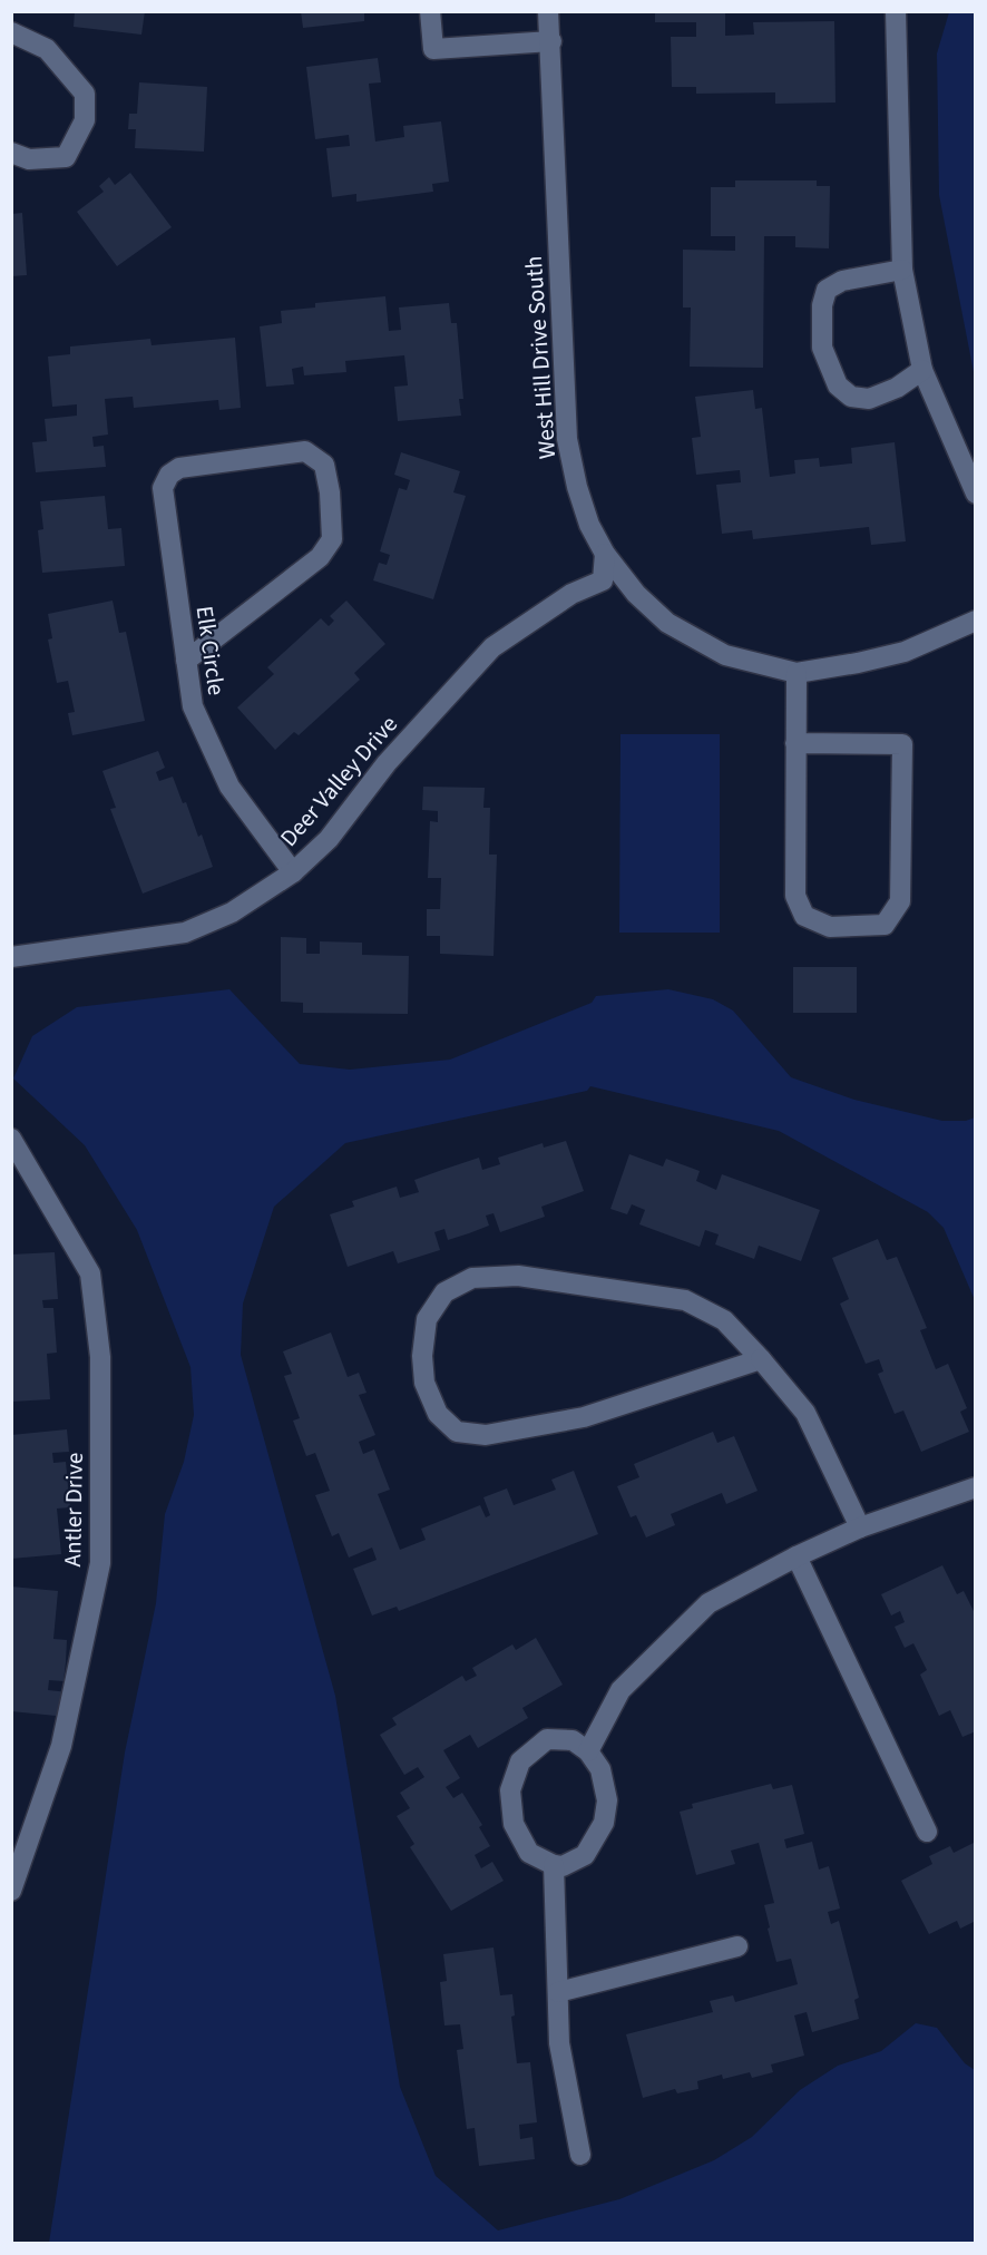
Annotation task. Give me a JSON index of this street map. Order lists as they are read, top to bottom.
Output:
{
  "streets": {
    "street": [
      "West Hill Drive South",
      "Elk Circle",
      "Deer Valley Drive",
      "Antler Drive"
    ]
  },
  "crossings": [
    ["West Hill Drive South", "Deer Valley Drive"],
    ["Elk Circle", "Deer Valley Drive"]
  ]
}
